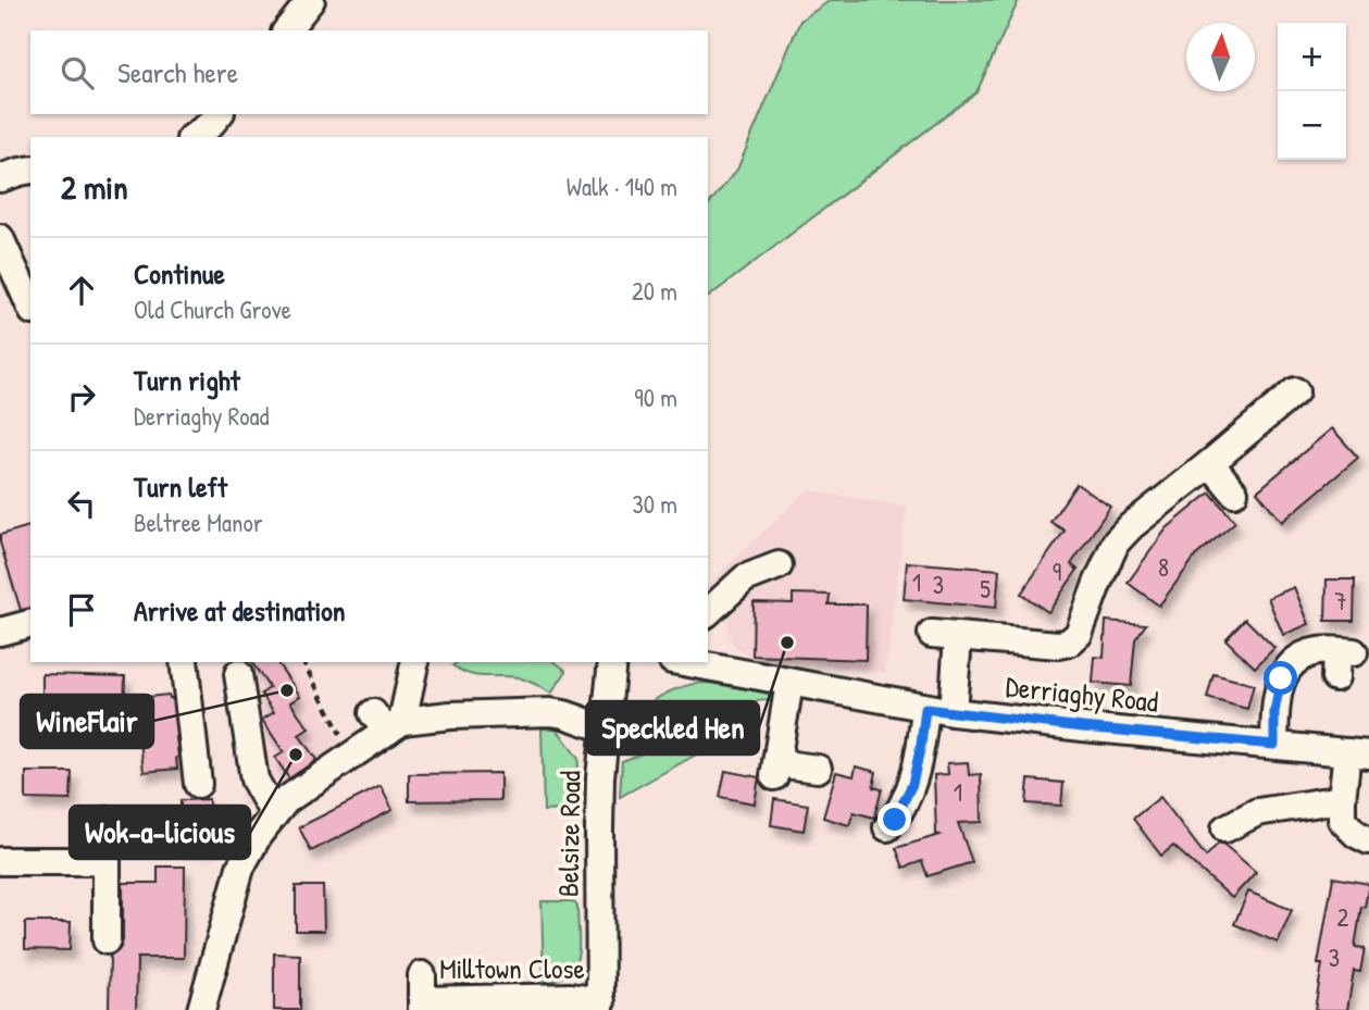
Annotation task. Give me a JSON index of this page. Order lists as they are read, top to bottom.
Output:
{
  "streets": {
    "street": ["Derriaghy Road", "Belsize Road", "Milltown Close"]
  },
  "crossings": [
    ["Belsize Road", "Milltown Close"]
  ],
  "places": ["Speckled Hen", "WineFlair", "Wok-a-licious"],
  "house_numbers": [
    "8",
    "9",
    "1",
    "3",
    "5",
    "7",
    "1",
    "2",
    "3"
  ],
  "north": "top",
  "page": {
    "map_buttons": ["+", "−"],
    "search": "Search here",
    "heading": ["2 min", "Walk · 140 m"],
    "list": [
      ["Continue", "Old Church Grove", "20 m"],
      ["Turn right", "Derriaghy Road", "90 m"],
      ["Turn left", "Beltree Manor", "30 m"],
      "Arrive at destination"
    ]
  }
}
